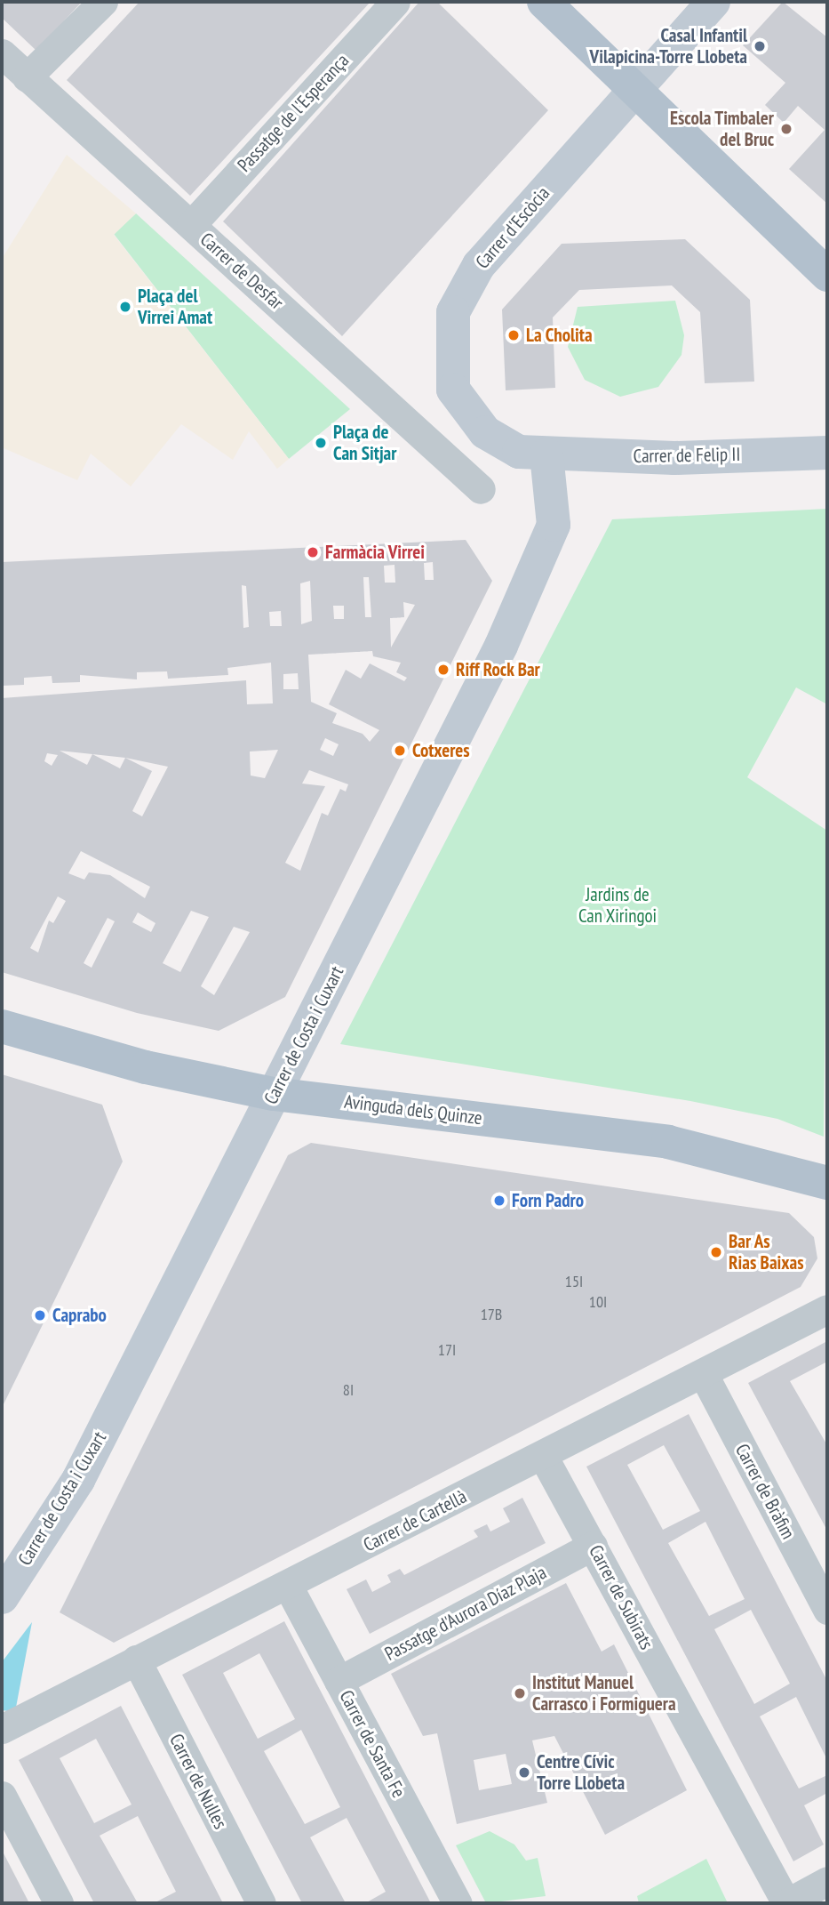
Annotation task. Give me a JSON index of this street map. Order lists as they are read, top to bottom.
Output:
{
  "streets": {
    "main road": ["Avinguda dels Quinze"],
    "street": [
      "Passatge de l'Esperança",
      "Carrer d'Escòcia",
      "Carrer de Desfar",
      "Carrer de Felip II",
      "Carrer de Costa i Cuxart",
      "Carrer de Bràfim",
      "Carrer de Cartellà",
      "Carrer de Subirats",
      "Passatge d'Aurora Díaz Plaja",
      "Carrer de Santa Fe",
      "Carrer de Nulles"
    ]
  },
  "crossings": [
    ["Passatge de l'Esperança", "Carrer de Desfar"],
    ["Carrer d'Escòcia", "Carrer de Felip II"],
    ["Carrer d'Escòcia", "Carrer de Costa i Cuxart"],
    ["Carrer de Felip II", "Carrer de Costa i Cuxart"],
    ["Carrer de Costa i Cuxart", "Avinguda dels Quinze"],
    ["Carrer de Bràfim", "Carrer de Cartellà"],
    ["Carrer de Cartellà", "Carrer de Subirats"],
    ["Carrer de Cartellà", "Carrer de Santa Fe"],
    ["Carrer de Cartellà", "Carrer de Nulles"],
    ["Carrer de Subirats", "Passatge d'Aurora Díaz Plaja"],
    ["Passatge d'Aurora Díaz Plaja", "Carrer de Santa Fe"]
  ],
  "parks": ["Jardins de Can Xiringoi"],
  "places": [
    "Casal Infantil Vilapicina-Torre Llobeta",
    "Escola Timbaler del Bruc",
    "Plaça del Virrei Amat",
    "La Cholita",
    "Plaça de Can Sitjar",
    "Farmàcia Virrei",
    "Riff Rock Bar",
    "Cotxeres",
    "Forn Padro",
    "Bar As Rias Baixas",
    "Caprabo",
    "Institut Manuel Carrasco i Formiguera",
    "Centre Cívic Torre Llobeta"
  ],
  "house_numbers": [
    "15I",
    "10I",
    "17B",
    "17I",
    "8I"
  ]
}
